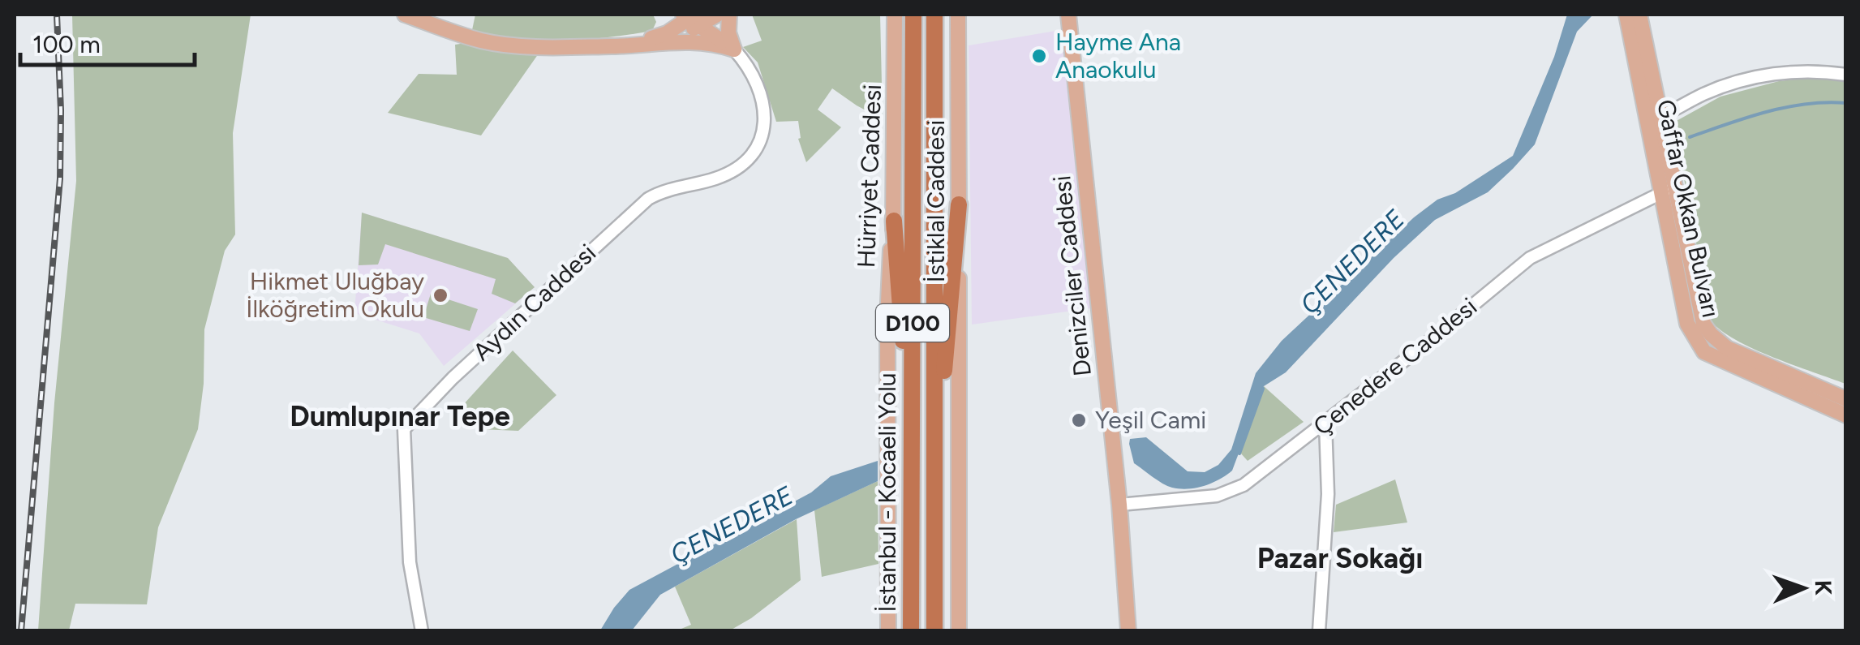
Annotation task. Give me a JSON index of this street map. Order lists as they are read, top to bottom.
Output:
{
  "streets": {
    "highway": ["D100", "İstanbul - Kocaeli Yolu"],
    "main road": [
      "Hürriyet Caddesi",
      "İstiklal Caddesi",
      "Gaffar Okkan Bulvarı",
      "Denizciler Caddesi"
    ],
    "street": ["Aydın Caddesi", "Çenedere Caddesi"]
  },
  "crossings": [
    ["Gaffar Okkan Bulvarı", "Çenedere Caddesi"],
    ["Denizciler Caddesi", "Çenedere Caddesi"]
  ],
  "districts": ["Dumlupınar Tepe", "Pazar Sokağı"],
  "water": ["ÇENEDERE"],
  "places": ["Hayme Ana Anaokulu", "Hikmet Uluğbay İlköğretim Okulu", "Yeşil Cami"],
  "scale_bar": "100 m",
  "north": "right"
}
